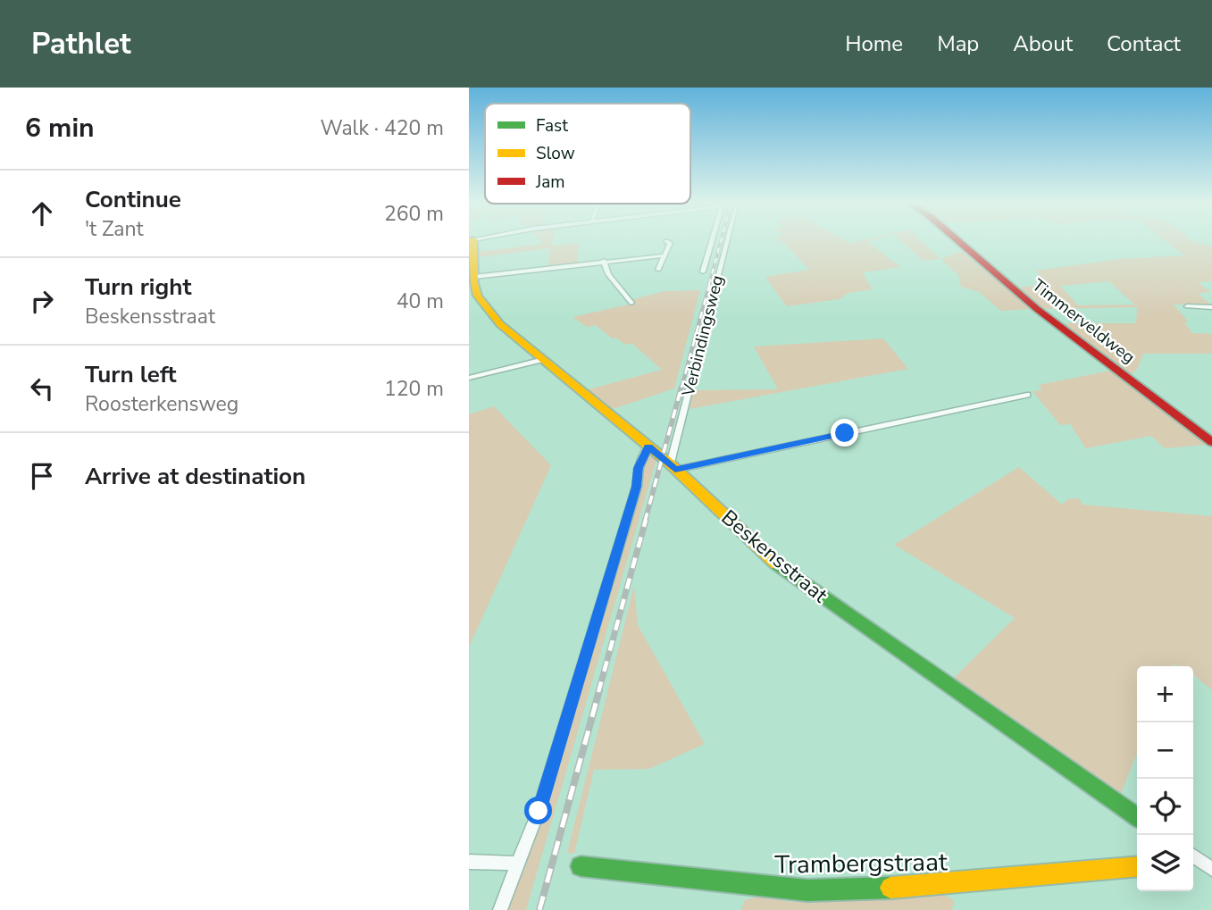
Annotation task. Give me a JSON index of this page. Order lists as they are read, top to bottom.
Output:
{
  "streets": {
    "street": [
      "Timmerveldweg",
      "Verbindingsweg",
      "Beskensstraat",
      "Trambergstraat"
    ]
  },
  "crossings": [
    ["Verbindingsweg", "Beskensstraat"]
  ],
  "legend": ["Fast", "Slow", "Jam"],
  "page": {
    "header": "Pathlet",
    "nav": [
      "Home",
      "Map",
      "About",
      "Contact"
    ],
    "heading": ["6 min", "Walk · 420 m"],
    "list": [
      ["Continue", "'t Zant", "260 m"],
      ["Turn right", "Beskensstraat", "40 m"],
      ["Turn left", "Roosterkensweg", "120 m"],
      "Arrive at destination"
    ],
    "map_buttons": ["+", "−"]
  }
}
